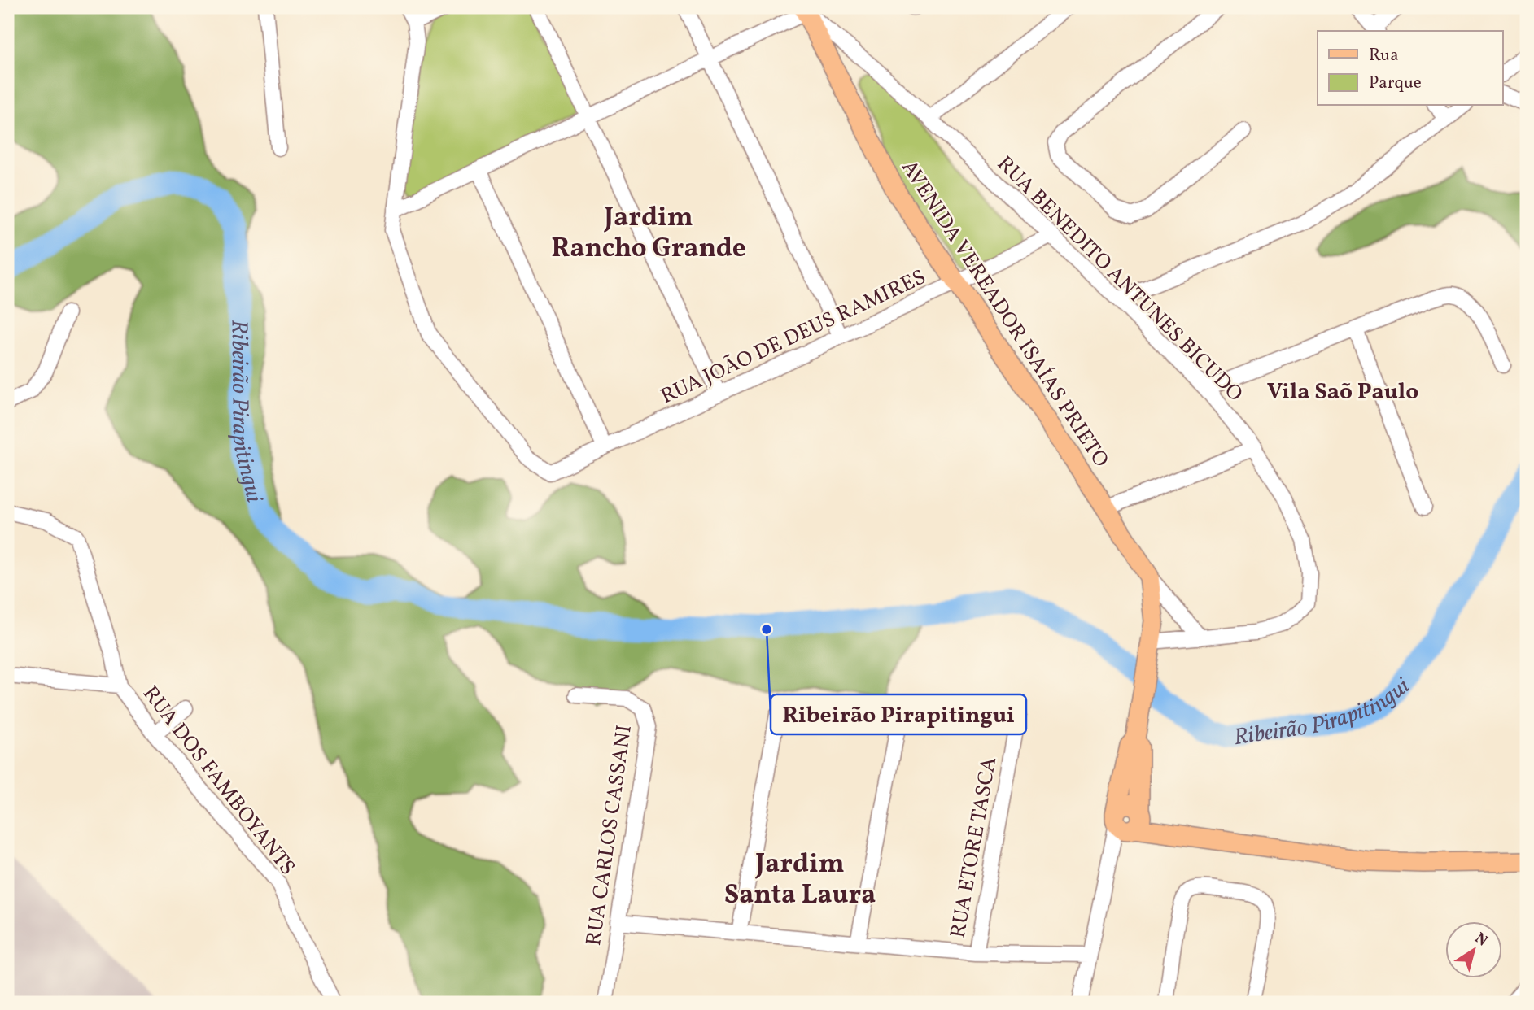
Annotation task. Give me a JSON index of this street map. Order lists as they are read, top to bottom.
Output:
{
  "streets": {
    "main road": ["AVENIDA VEREADOR ISAÍAS PRIETO"],
    "street": [
      "RUA BENEDITO ANTUNES BICUDO",
      "RUA JOÃO DE DEUS RAMIRES",
      "RUA DOS FAMBOYANTS",
      "RUA CARLOS CASSANI",
      "RUA ETORE TASCA"
    ]
  },
  "crossings": [
    ["RUA BENEDITO ANTUNES BICUDO", "AVENIDA VEREADOR ISAÍAS PRIETO"],
    ["RUA BENEDITO ANTUNES BICUDO", "RUA JOÃO DE DEUS RAMIRES"],
    ["AVENIDA VEREADOR ISAÍAS PRIETO", "RUA JOÃO DE DEUS RAMIRES"]
  ],
  "districts": ["Jardim Rancho Grande", "Vila Saõ Paulo", "Jardim Santa Laura"],
  "water": ["Ribeirão Pirapitingui"],
  "places": ["Ribeirão Pirapitingui"],
  "legend": ["Rua", "Parque"],
  "north": "top right"
}
